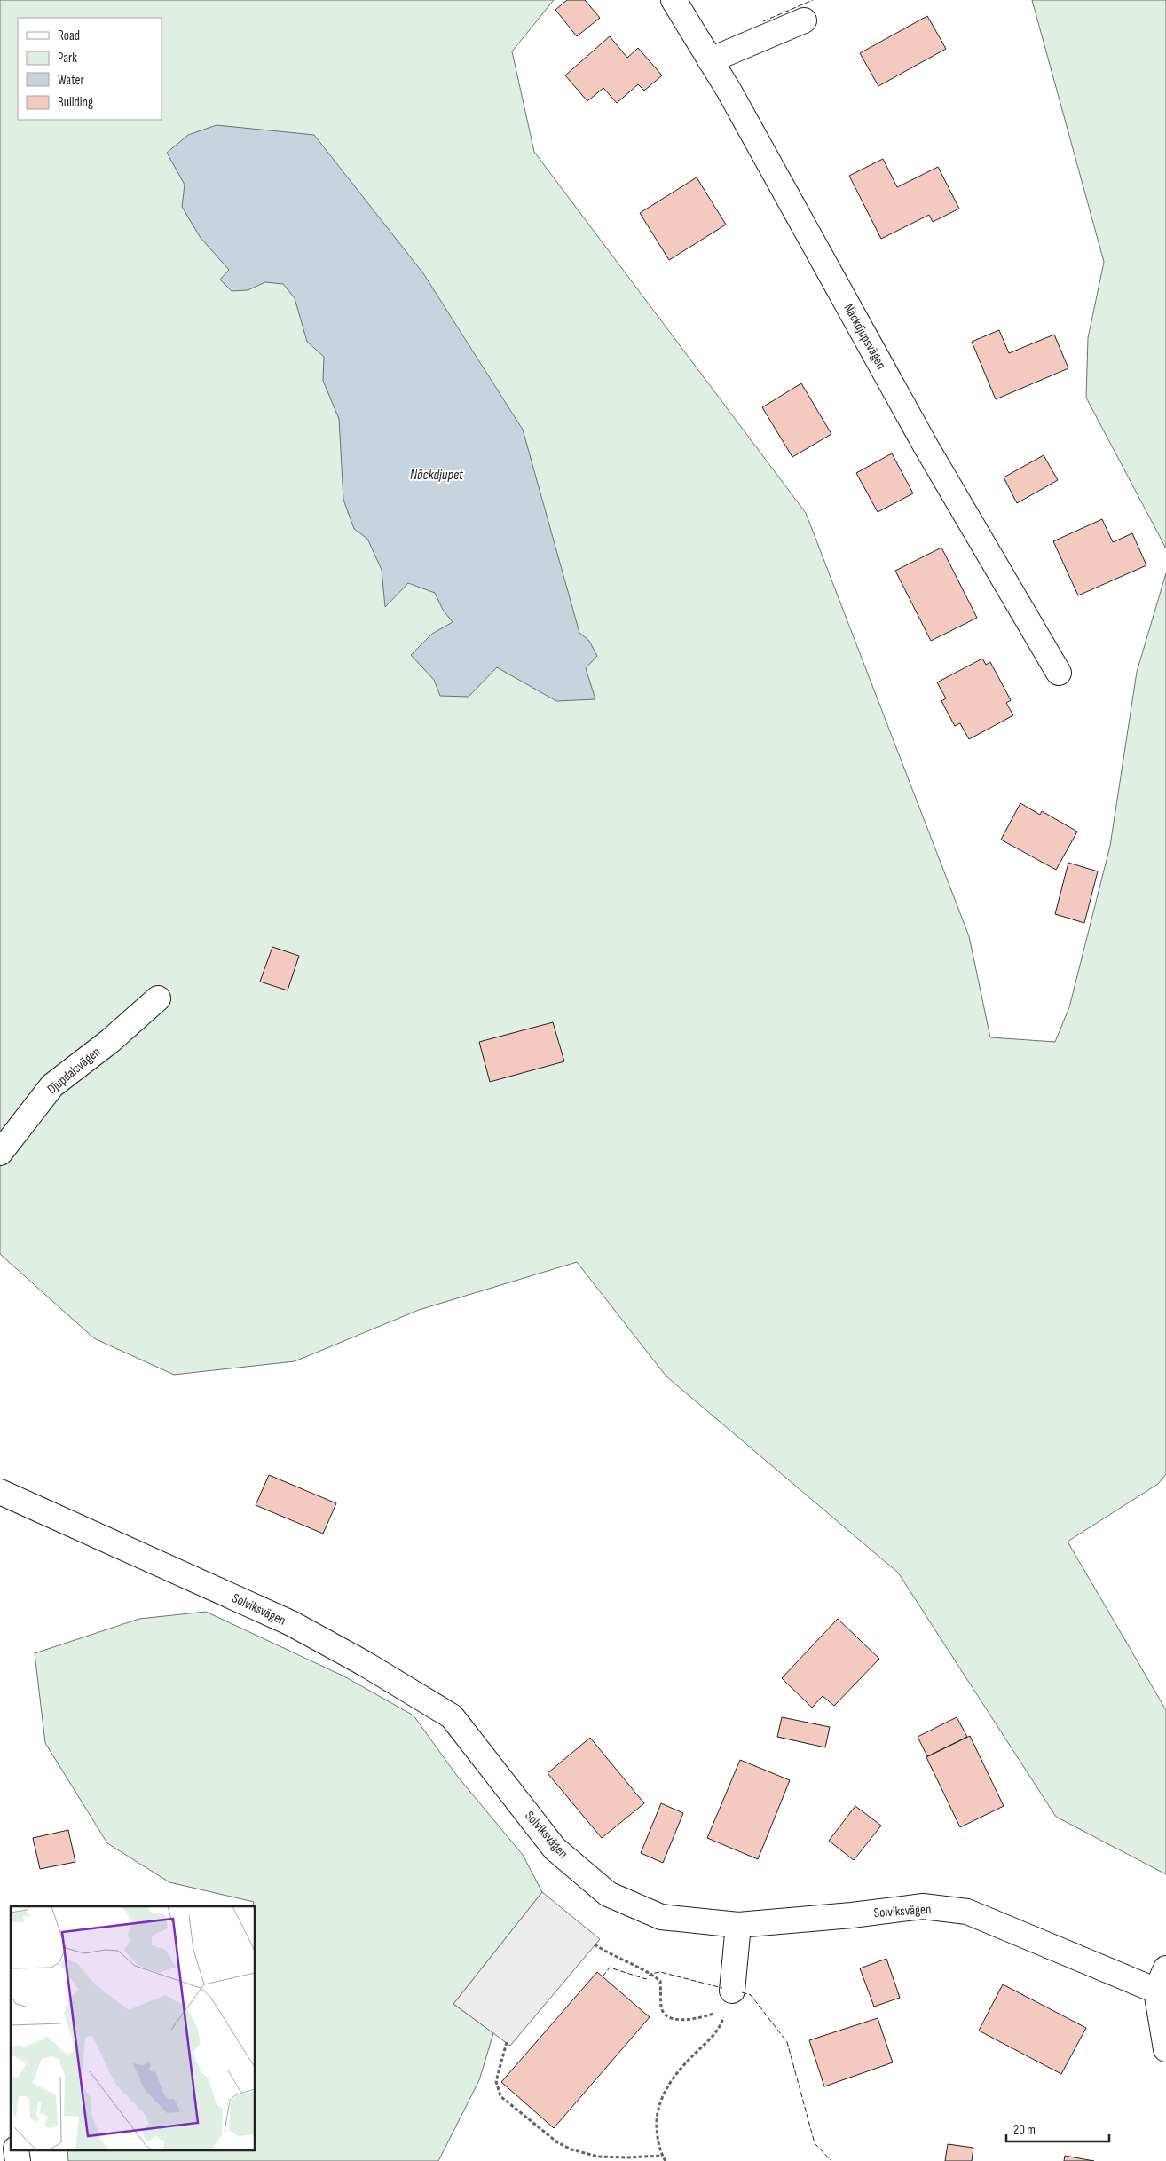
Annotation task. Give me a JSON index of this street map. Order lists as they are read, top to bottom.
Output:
{
  "streets": {
    "street": ["Näckdjupsvägen", "Djupdalsvägen", "Solviksvägen"]
  },
  "water": ["Näckdjupet"],
  "legend": [
    "Road",
    "Park",
    "Water",
    "Building"
  ],
  "scale_bar": "20 m"
}
